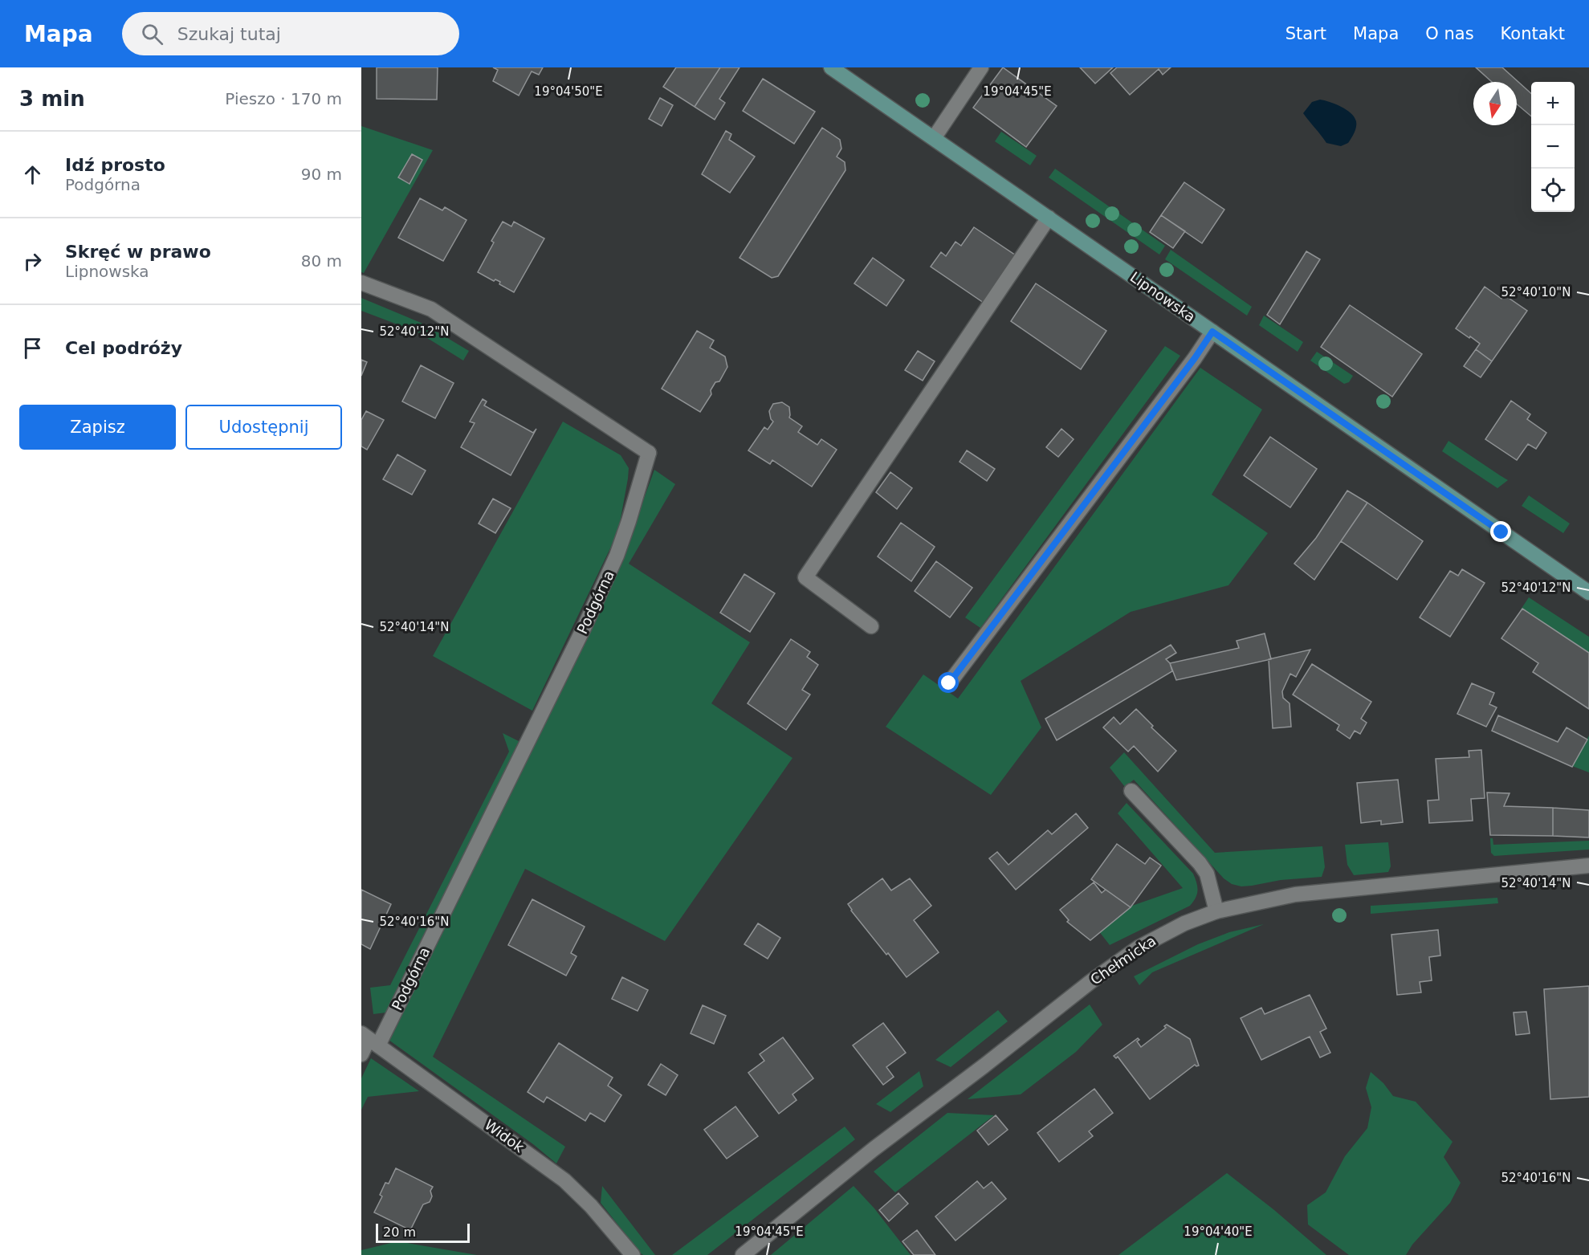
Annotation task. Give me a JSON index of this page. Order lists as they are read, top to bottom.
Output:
{
  "streets": {
    "main road": ["Lipnowska"],
    "street": ["Podgórna", "Chełmicka", "Widok"]
  },
  "crossings": [
    ["Podgórna", "Widok"]
  ],
  "scale_bar": "20 m",
  "north": "bottom",
  "page": {
    "header": "Mapa",
    "search": "Szukaj tutaj",
    "nav": [
      "Start",
      "Mapa",
      "O nas",
      "Kontakt"
    ],
    "heading": ["3 min", "Pieszo · 170 m"],
    "map_buttons": ["+", "−"],
    "list": [
      ["Idź prosto", "Podgórna", "90 m"],
      ["Skręć w prawo", "Lipnowska", "80 m"],
      "Cel podróży"
    ],
    "buttons": ["Zapisz", "Udostępnij"],
    "scale": "20 m"
  },
  "coordinates": [
    "19°04'50\"E",
    "19°04'45\"E",
    "52°40'10\"N",
    "52°40'12\"N",
    "52°40'14\"N",
    "52°40'16\"N",
    "19°04'40\"E"
  ]
}
